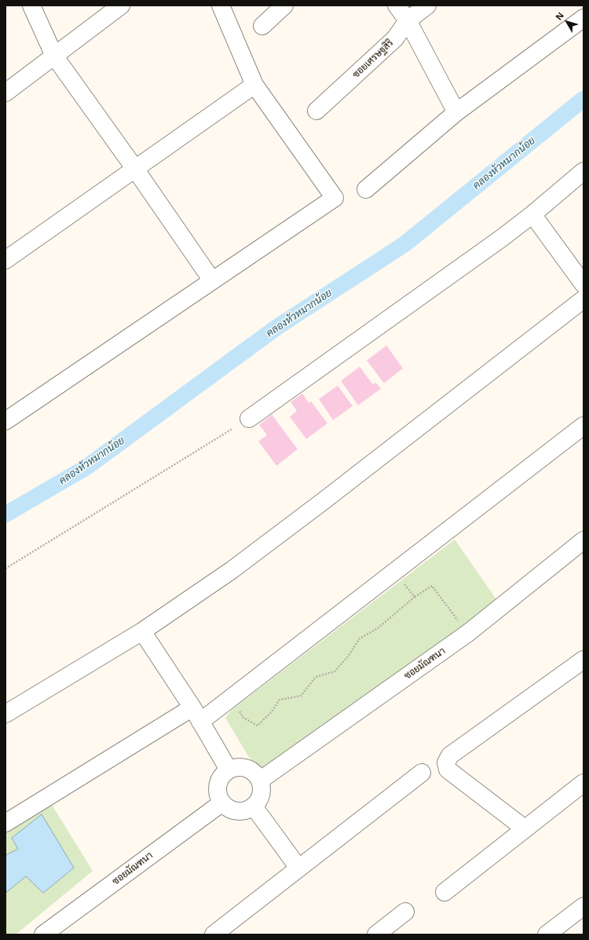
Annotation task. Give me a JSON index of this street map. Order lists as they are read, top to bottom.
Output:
{
  "streets": {
    "street": ["ซอยเศรษฐสิริ", "ซอยมัณฑนา"]
  },
  "water": ["คลองหัวหมากน้อย"],
  "north": "top left"
}
